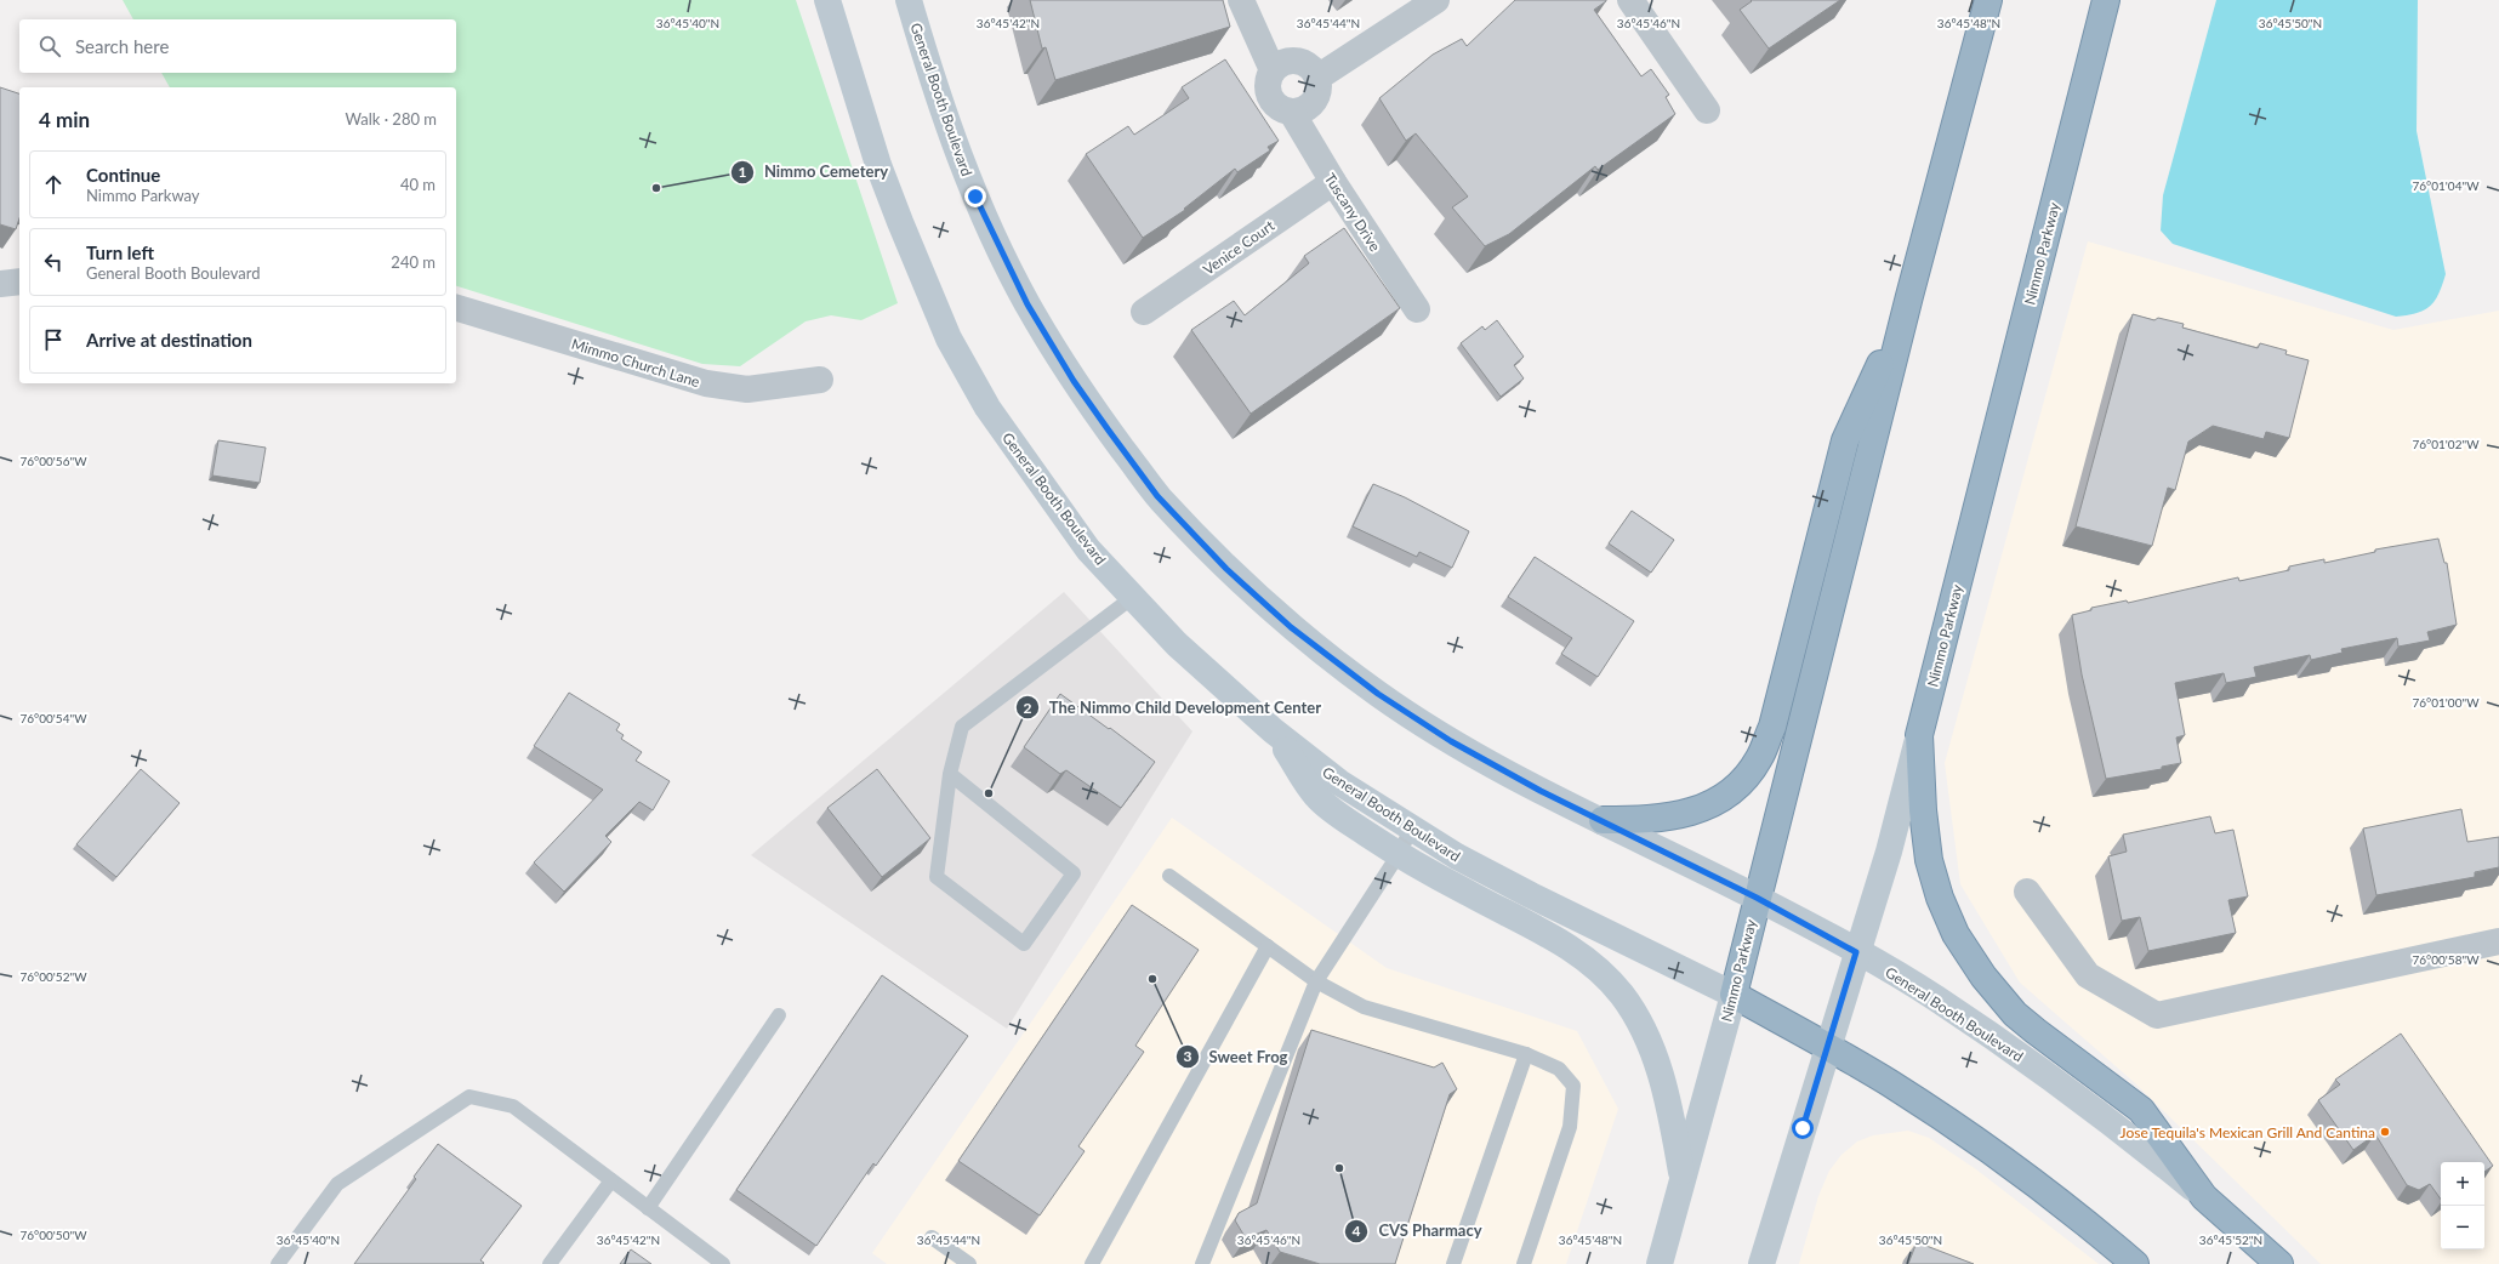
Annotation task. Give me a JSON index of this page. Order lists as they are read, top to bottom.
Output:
{
  "streets": {
    "highway": ["General Booth Boulevard", "Nimmo Parkway"],
    "street": ["Tuscany Drive", "Venice Court", "Mimmo Church Lane"]
  },
  "crossings": [
    ["General Booth Boulevard", "Nimmo Parkway"],
    ["Tuscany Drive", "Venice Court"]
  ],
  "places": [
    "Nimmo Cemetery",
    "The Nimmo Child Development Center",
    "Sweet Frog",
    "Jose Tequila's Mexican Grill And Cantina",
    "CVS Pharmacy"
  ],
  "page": {
    "search": "Search here",
    "heading": ["4 min", "Walk · 280 m"],
    "list": [
      ["Continue", "Nimmo Parkway", "40 m"],
      ["Turn left", "General Booth Boulevard", "240 m"],
      "Arrive at destination"
    ],
    "map_buttons": ["+", "−"]
  },
  "coordinates": [
    "36°45'40\"N",
    "36°45'42\"N",
    "36°45'44\"N",
    "36°45'46\"N",
    "36°45'48\"N",
    "36°45'50\"N",
    "76°01'04\"W",
    "76°01'02\"W",
    "76°00'56\"W",
    "76°01'00\"W",
    "76°00'54\"W",
    "76°00'58\"W",
    "76°00'52\"W",
    "76°00'50\"W",
    "36°45'52\"N"
  ]
}
